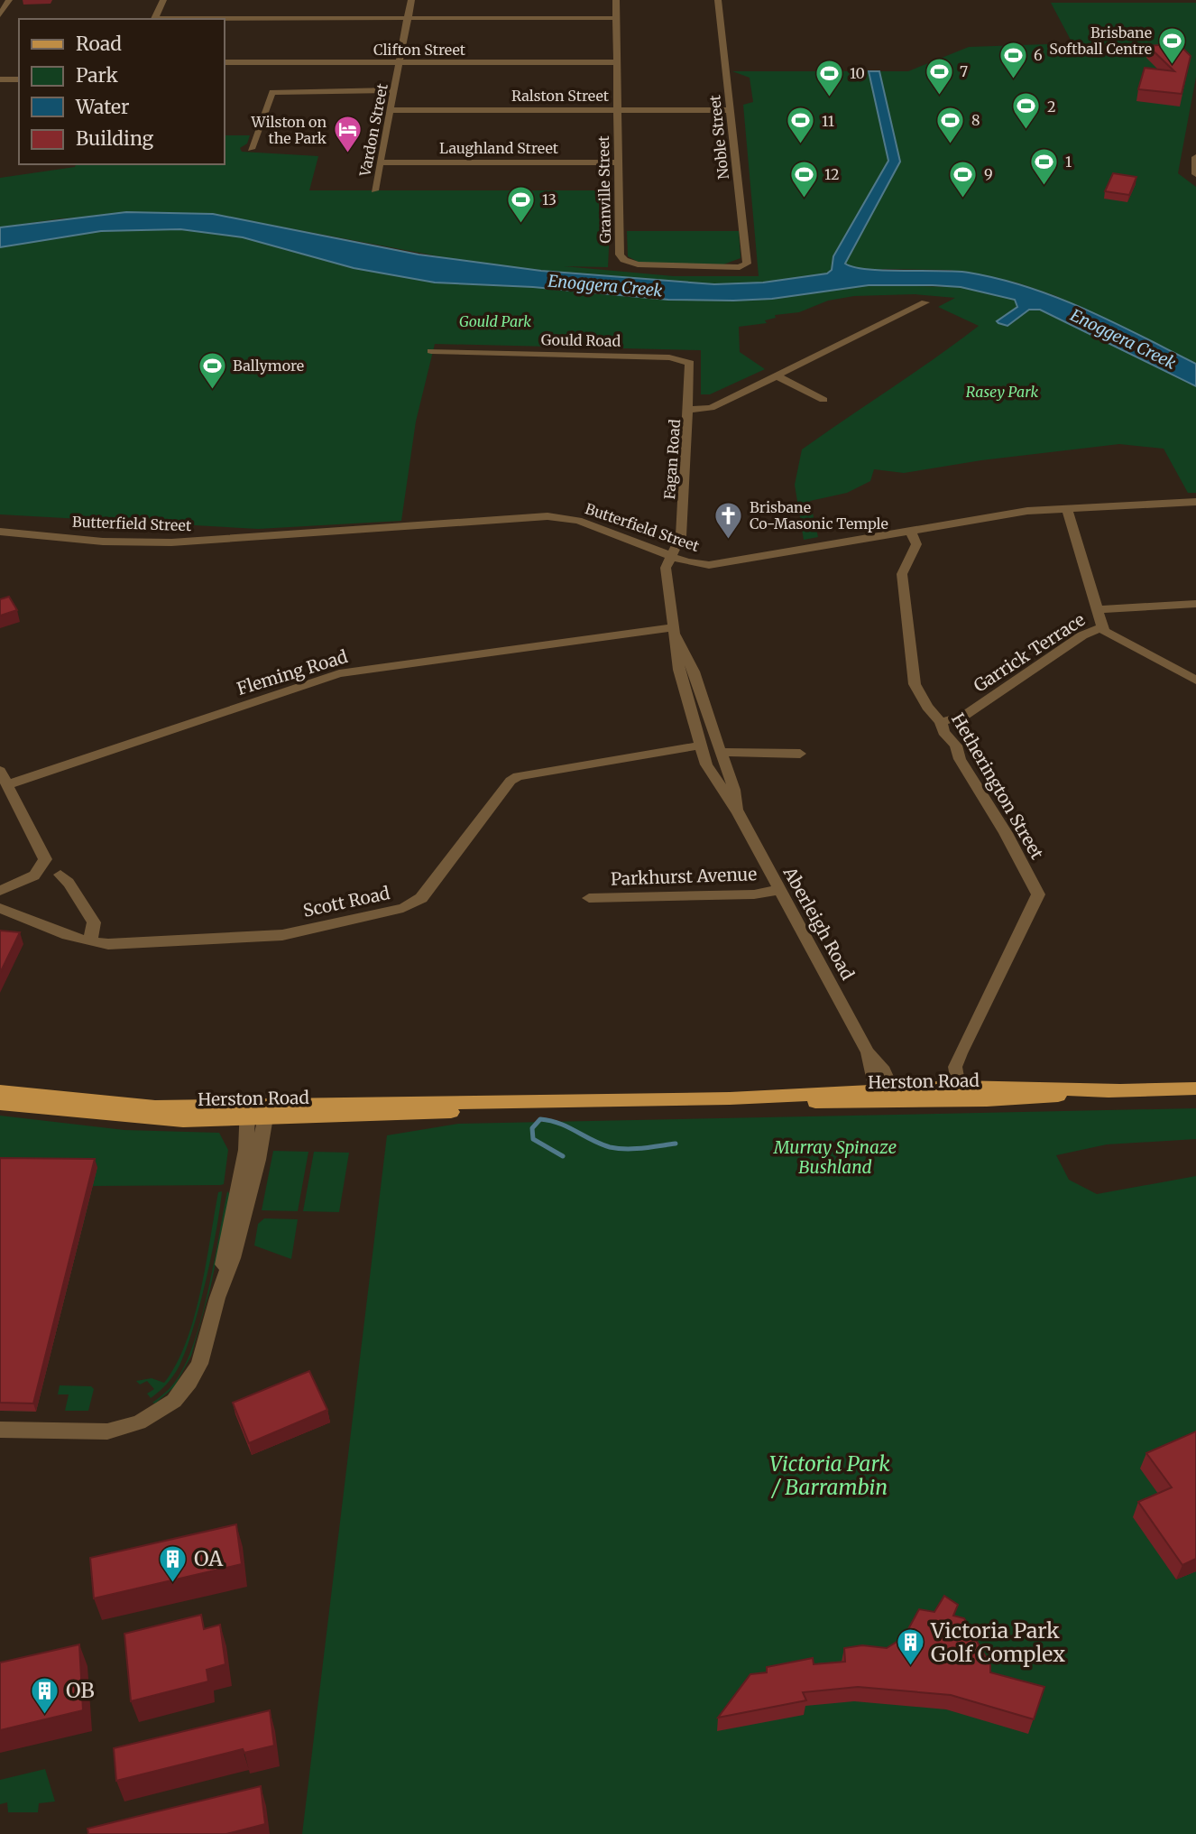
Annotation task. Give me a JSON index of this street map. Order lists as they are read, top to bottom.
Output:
{
  "streets": {
    "main road": ["Herston Road"],
    "street": [
      "Clifton Street",
      "Ralston Street",
      "Vardon Street",
      "Noble Street",
      "Laughland Street",
      "Granville Street",
      "Gould Road",
      "Fagan Road",
      "Butterfield Street",
      "Garrick Terrace",
      "Fleming Road",
      "Hetherington Street",
      "Parkhurst Avenue",
      "Scott Road",
      "Aberleigh Road"
    ]
  },
  "crossings": [
    ["Clifton Street", "Vardon Street"],
    ["Clifton Street", "Granville Street"],
    ["Ralston Street", "Vardon Street"],
    ["Ralston Street", "Noble Street"],
    ["Ralston Street", "Granville Street"],
    ["Vardon Street", "Laughland Street"],
    ["Noble Street", "Granville Street"],
    ["Laughland Street", "Granville Street"],
    ["Gould Road", "Fagan Road"],
    ["Fagan Road", "Butterfield Street"],
    ["Fagan Road", "Aberleigh Road"],
    ["Butterfield Street", "Hetherington Street"],
    ["Butterfield Street", "Aberleigh Road"],
    ["Garrick Terrace", "Hetherington Street"],
    ["Fleming Road", "Aberleigh Road"],
    ["Hetherington Street", "Herston Road"],
    ["Parkhurst Avenue", "Aberleigh Road"],
    ["Scott Road", "Aberleigh Road"],
    ["Aberleigh Road", "Herston Road"]
  ],
  "water": ["Enoggera Creek"],
  "parks": [
    "Gould Park",
    "Rasey Park",
    "Murray Spinaze Bushland",
    "Victoria Park / Barrambin"
  ],
  "places": {
    "sports": [
      "Brisbane Softball Centre",
      "6",
      "7",
      "10",
      "2",
      "8",
      "11",
      "1",
      "12",
      "9",
      "13",
      "Ballymore"
    ],
    "hotel": ["Wilston on the Park"],
    "church": ["Brisbane Co-Masonic Temple"],
    "building": ["OA", "Victoria Park Golf Complex", "OB"]
  },
  "legend": [
    "Road",
    "Park",
    "Water",
    "Building"
  ]
}
